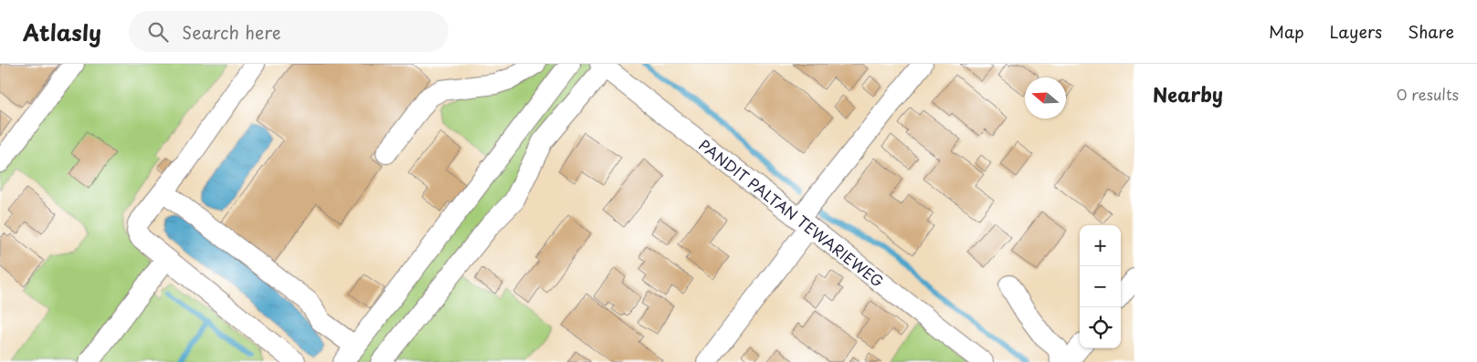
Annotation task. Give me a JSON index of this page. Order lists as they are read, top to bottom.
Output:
{
  "streets": {
    "street": ["PANDIT PALTAN TEWARIEWEG"]
  },
  "north": "left",
  "page": {
    "header": "Atlasly",
    "search": "Search here",
    "nav": ["Map", "Layers", "Share"],
    "heading": ["Nearby", "0 results"],
    "map_buttons": ["+", "−"]
  }
}
